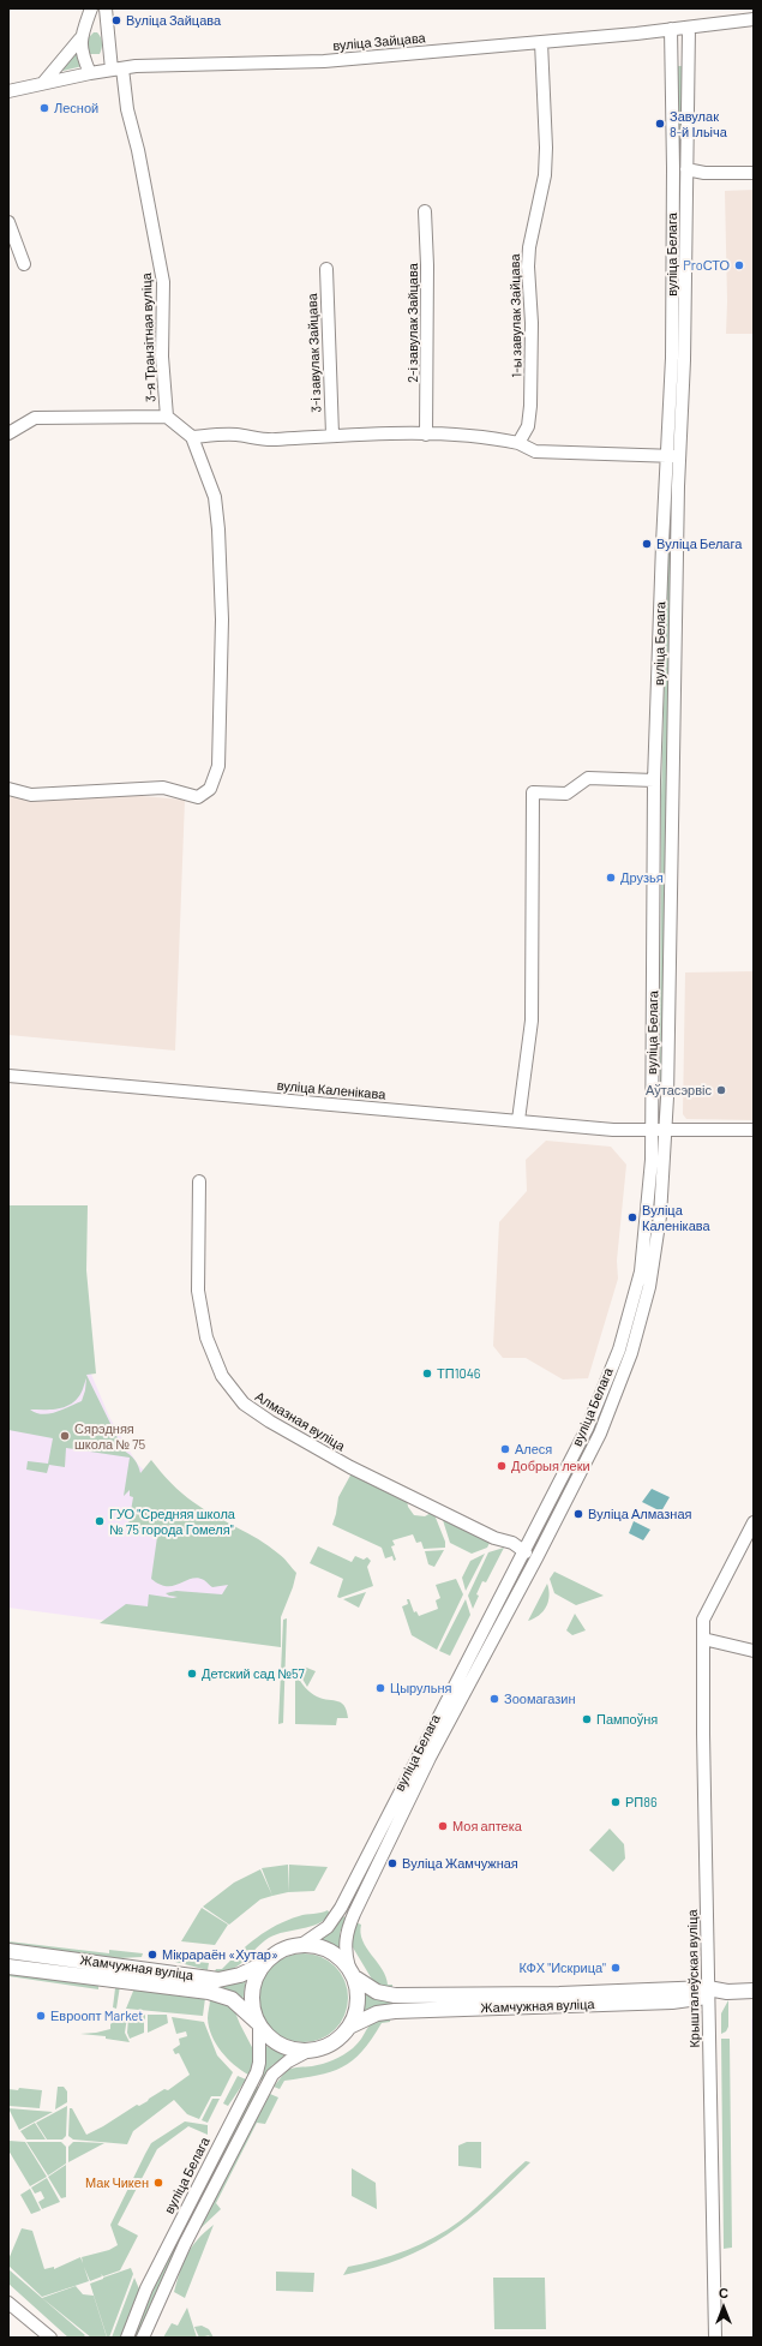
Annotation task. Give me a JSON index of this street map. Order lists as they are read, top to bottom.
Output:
{
  "streets": {
    "main road": ["Жамчужная вуліца"],
    "street": [
      "вуліца Зайцава",
      "вуліца Белага",
      "1-ы завулак Зайцава",
      "2-і завулак Зайцава",
      "3-я Транзітная вуліца",
      "3-і завулак Зайцава",
      "вуліца Каленікава",
      "Алмазная вуліца",
      "Крышталеўская вуліца"
    ]
  },
  "crossings": [
    ["вуліца Зайцава", "вуліца Белага"],
    ["вуліца Зайцава", "1-ы завулак Зайцава"],
    ["вуліца Зайцава", "3-я Транзітная вуліца"],
    ["вуліца Белага", "вуліца Каленікава"],
    ["вуліца Белага", "Алмазная вуліца"],
    ["вуліца Белага", "Жамчужная вуліца"],
    ["Жамчужная вуліца", "Крышталеўская вуліца"]
  ],
  "places": [
    "Вуліца Зайцава",
    "Лесной",
    "Завулак 8-й Ільіча",
    "ProСТО",
    "Вуліца Белага",
    "Друзья",
    "Аўтасэрвіс",
    "Вуліца Каленікава",
    "ТП1046",
    "Сярэдняя школа № 75",
    "Алеся",
    "Добрыя леки",
    "Вуліца Алмазная",
    "ГУО \"Средняя школа № 75 города Гомеля\"",
    "Детский сад №57",
    "Цырульня",
    "Зоомагазин",
    "Пампоўня",
    "РП86",
    "Моя аптека",
    "Вуліца Жамчужная",
    "Мікрараён «Хутар»",
    "КФХ \"Искрица\"",
    "Евроопт Market",
    "Мак Чикен"
  ],
  "north": "top"
}
